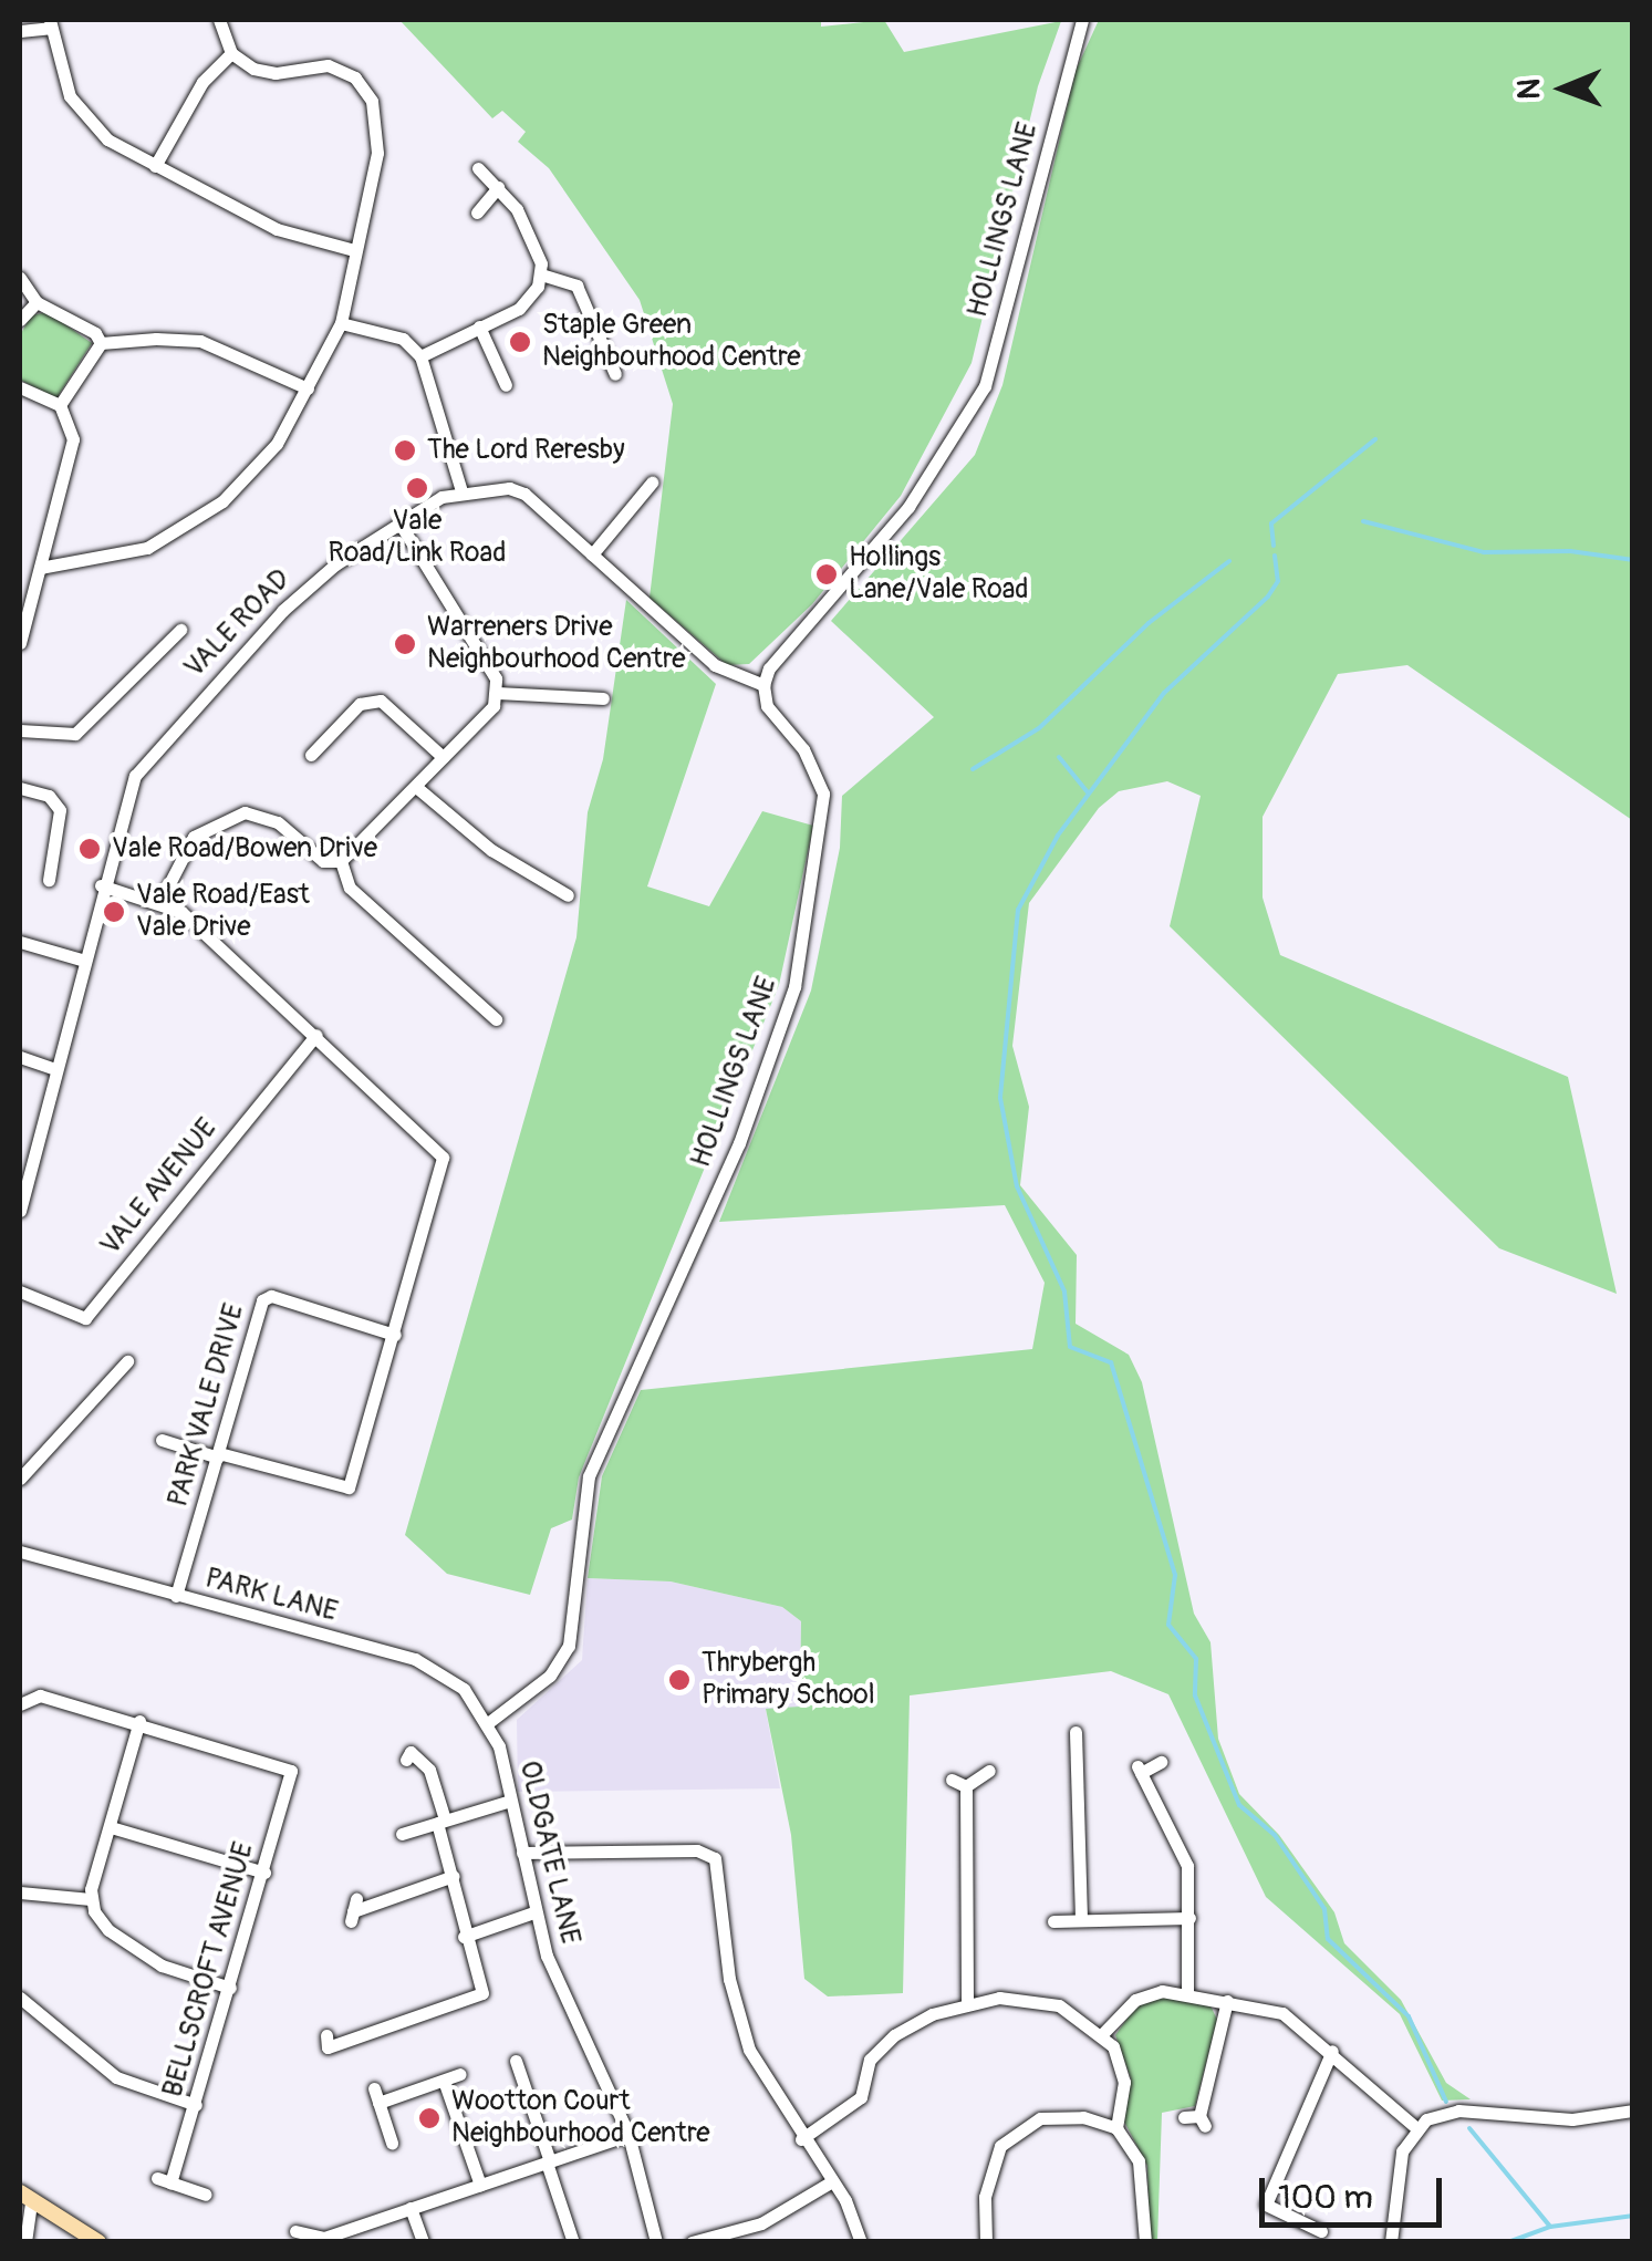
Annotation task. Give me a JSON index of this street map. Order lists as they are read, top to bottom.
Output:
{
  "streets": {
    "street": [
      "HOLLINGS LANE",
      "VALE ROAD",
      "VALE AVENUE",
      "PARK VALE DRIVE",
      "PARK LANE",
      "OLDGATE LANE",
      "BELLSCROFT AVENUE"
    ]
  },
  "crossings": [
    ["HOLLINGS LANE", "VALE ROAD"],
    ["HOLLINGS LANE", "PARK LANE"],
    ["HOLLINGS LANE", "OLDGATE LANE"],
    ["PARK VALE DRIVE", "PARK LANE"],
    ["PARK LANE", "OLDGATE LANE"]
  ],
  "places": [
    "Staple Green Neighbourhood Centre",
    "The Lord Reresby",
    "Vale Road/Link Road",
    "Hollings Lane/Vale Road",
    "Warreners Drive Neighbourhood Centre",
    "Vale Road/Bowen Drive",
    "Vale Road/East Vale Drive",
    "Thrybergh Primary School",
    "Wootton Court Neighbourhood Centre"
  ],
  "scale_bar": "100 m",
  "north": "left"
}
